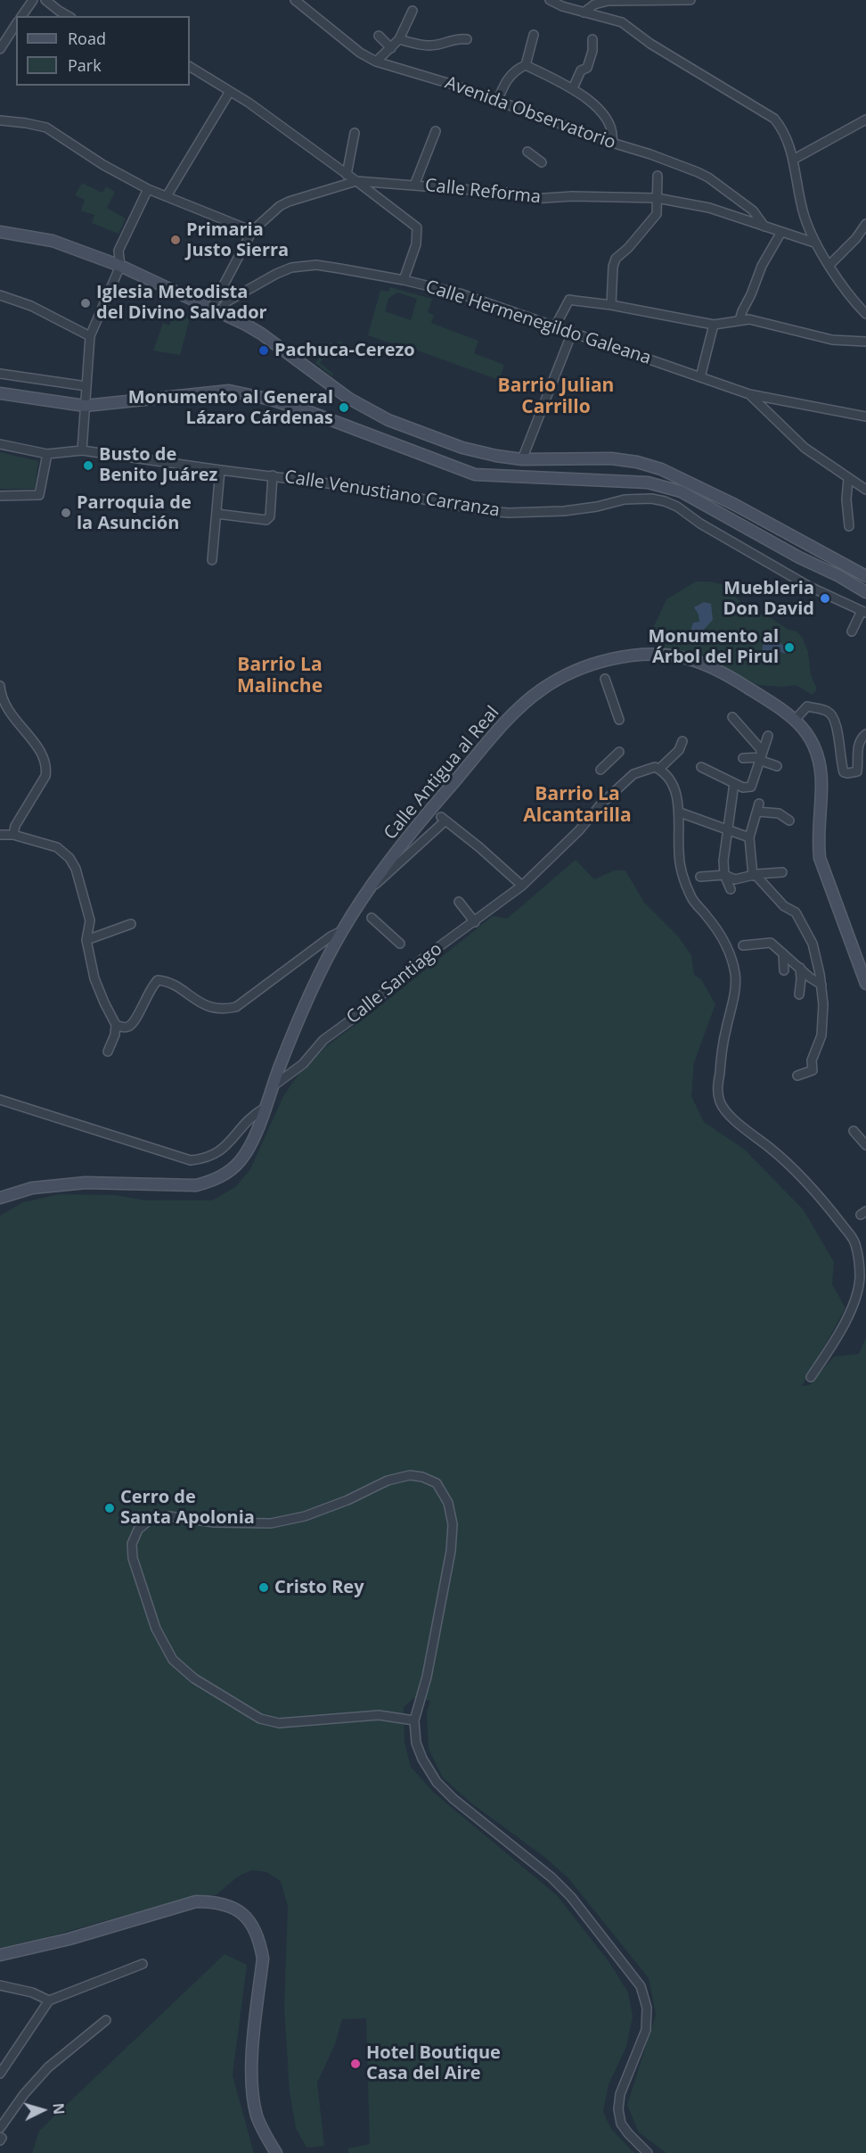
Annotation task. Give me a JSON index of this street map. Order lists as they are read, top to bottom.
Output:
{
  "streets": {
    "main road": ["Calle Antigua al Real"],
    "street": [
      "Avenida Observatorio",
      "Calle Reforma",
      "Calle Hermenegildo Galeana",
      "Calle Venustiano Carranza",
      "Calle Santiago"
    ]
  },
  "crossings": [
    ["Avenida Observatorio", "Calle Reforma"],
    ["Calle Antigua al Real", "Calle Santiago"]
  ],
  "districts": ["Barrio Julian Carrillo", "Barrio La Malinche", "Barrio La Alcantarilla"],
  "places": [
    "Primaria Justo Sierra",
    "Iglesia Metodista del Divino Salvador",
    "Pachuca-Cerezo",
    "Monumento al General Lázaro Cárdenas",
    "Busto de Benito Juárez",
    "Parroquia de la Asunción",
    "Muebleria Don David",
    "Monumento al Árbol del Pirul",
    "Cerro de Santa Apolonia",
    "Cristo Rey",
    "Hotel Boutique Casa del Aire"
  ],
  "legend": ["Road", "Park"],
  "north": "right"
}
